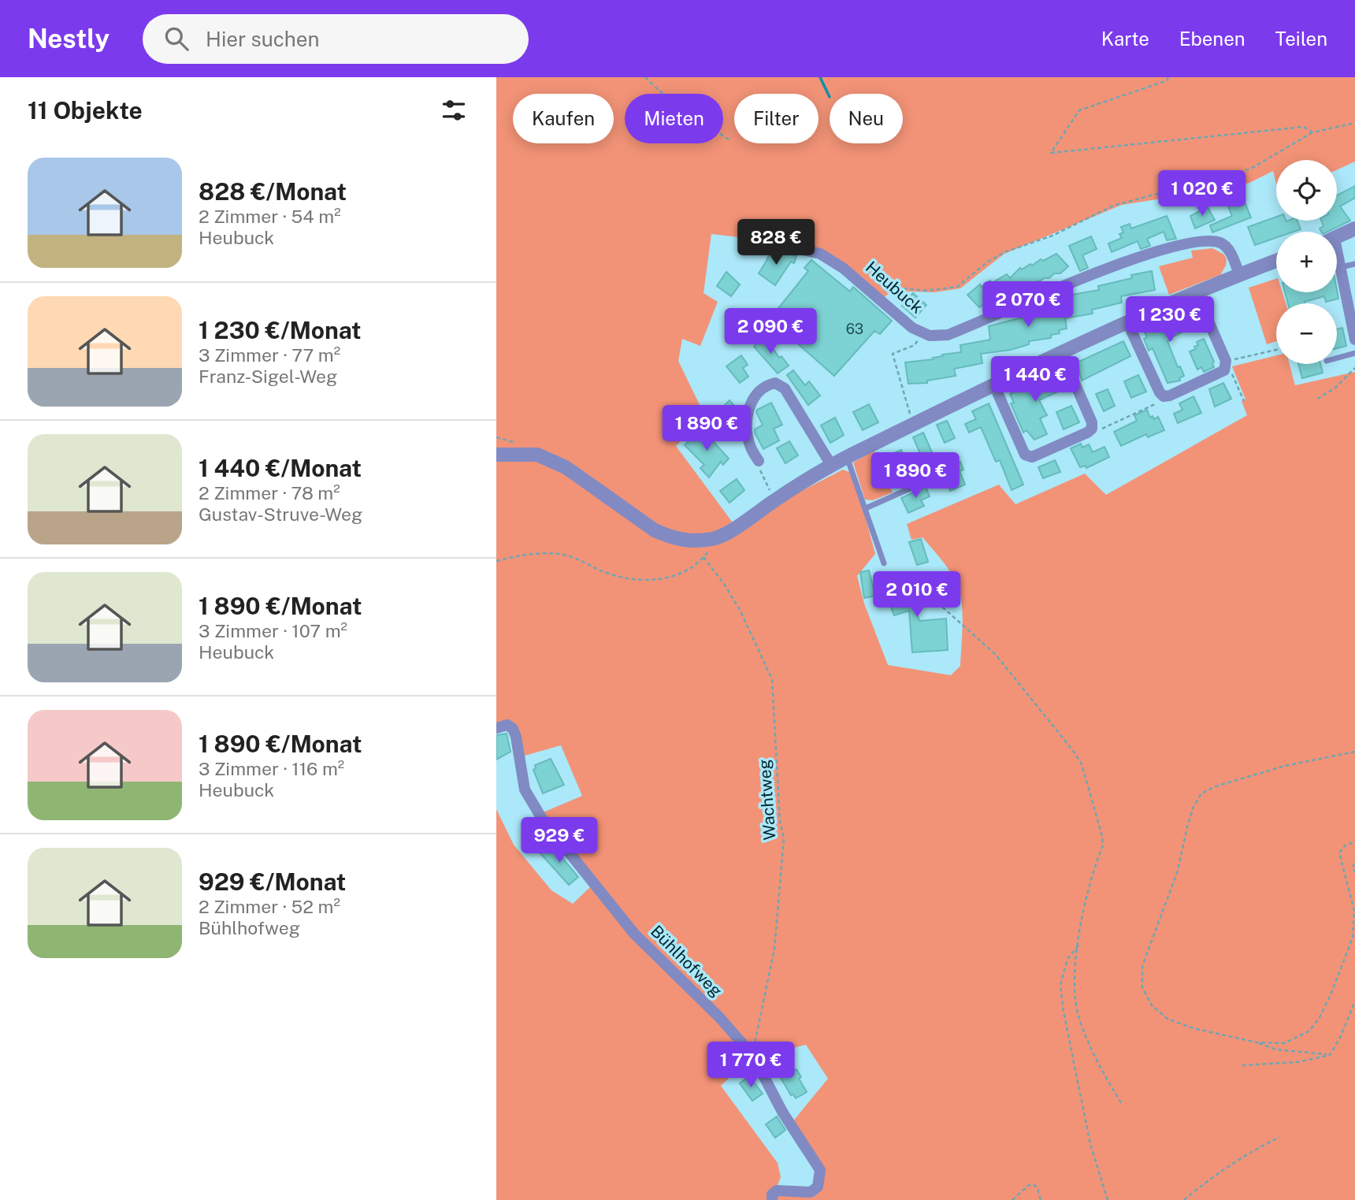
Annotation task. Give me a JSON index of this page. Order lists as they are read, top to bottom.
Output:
{
  "streets": {
    "street": ["Heubuck", "Bühlhofweg"],
    "path": ["Wachtweg"]
  },
  "crossings": [
    ["Wachtweg", "Bühlhofweg"]
  ],
  "house_numbers": ["63"],
  "page": {
    "header": "Nestly",
    "search": "Hier suchen",
    "nav": ["Karte", "Ebenen", "Teilen"],
    "heading": "11 Objekte",
    "chip": [
      "Kaufen",
      "Mieten",
      "Filter",
      "Neu"
    ],
    "list": [
      {
        "name": "828 €/Monat",
        "note": "2 Zimmer · 54 m² · Heubuck"
      },
      {
        "name": "1 230 €/Monat",
        "note": "3 Zimmer · 77 m² · Franz-Sigel-Weg"
      },
      {
        "name": "1 440 €/Monat",
        "note": "2 Zimmer · 78 m² · Gustav-Struve-Weg"
      },
      {
        "name": "1 890 €/Monat",
        "note": "3 Zimmer · 107 m² · Heubuck"
      },
      {
        "name": "1 890 €/Monat",
        "note": "3 Zimmer · 116 m² · Heubuck"
      },
      {
        "name": "929 €/Monat",
        "note": "2 Zimmer · 52 m² · Bühlhofweg"
      }
    ],
    "map_buttons": ["+", "−"],
    "price": [
      "1 020 €",
      "828 €",
      "2 070 €",
      "1 230 €",
      "2 090 €",
      "1 440 €",
      "1 890 €",
      "1 890 €",
      "2 010 €",
      "929 €",
      "1 770 €"
    ]
  }
}
